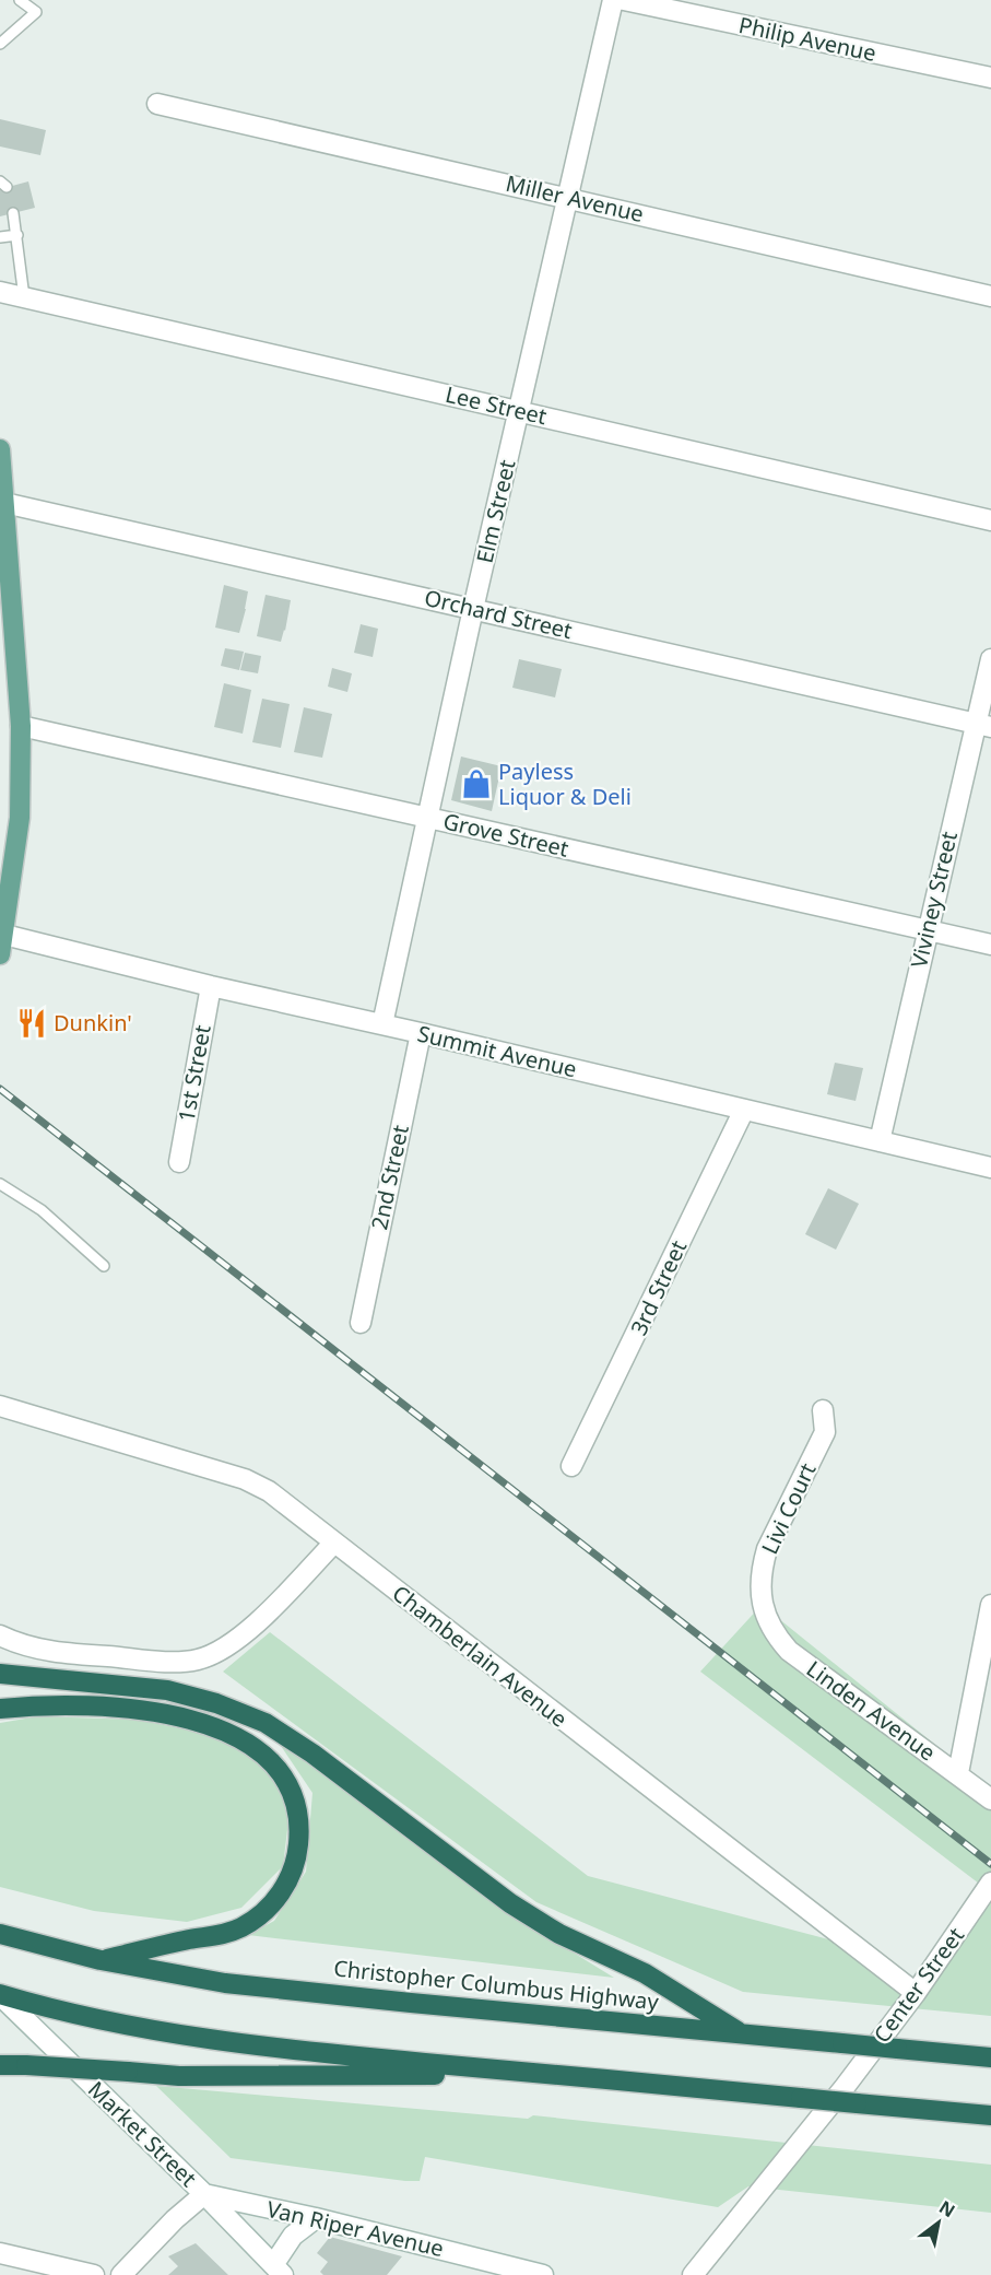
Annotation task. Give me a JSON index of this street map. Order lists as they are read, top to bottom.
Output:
{
  "streets": {
    "highway": ["Christopher Columbus Highway"],
    "street": [
      "Philip Avenue",
      "Miller Avenue",
      "Lee Street",
      "Elm Street",
      "Orchard Street",
      "Grove Street",
      "Viviney Street",
      "Summit Avenue",
      "1st Street",
      "2nd Street",
      "3rd Street",
      "Livi Court",
      "Chamberlain Avenue",
      "Linden Avenue",
      "Center Street",
      "Market Street",
      "Van Riper Avenue"
    ]
  },
  "crossings": [
    ["Miller Avenue", "Elm Street"],
    ["Lee Street", "Elm Street"],
    ["Elm Street", "Orchard Street"],
    ["Elm Street", "Grove Street"],
    ["Elm Street", "Summit Avenue"],
    ["Orchard Street", "Viviney Street"],
    ["Grove Street", "Viviney Street"],
    ["Viviney Street", "Summit Avenue"],
    ["Summit Avenue", "1st Street"],
    ["Summit Avenue", "2nd Street"],
    ["Summit Avenue", "3rd Street"],
    ["Livi Court", "Linden Avenue"],
    ["Chamberlain Avenue", "Center Street"],
    ["Market Street", "Van Riper Avenue"]
  ],
  "places": {
    "shop": ["Payless Liquor & Deli"],
    "restaurant": ["Dunkin'"]
  },
  "north": "top right"
}
